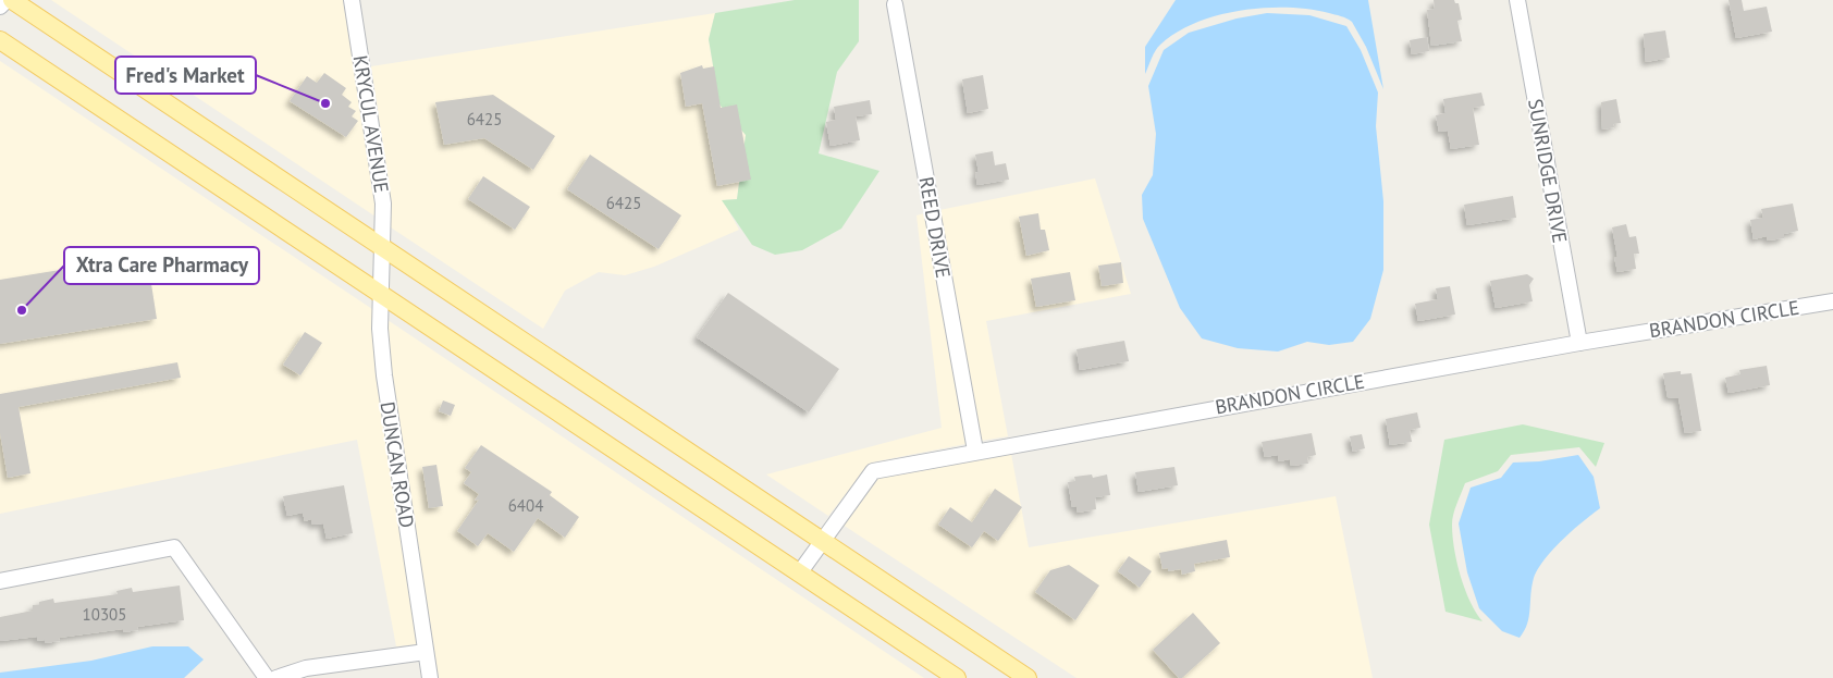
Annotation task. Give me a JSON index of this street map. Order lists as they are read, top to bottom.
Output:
{
  "streets": {
    "street": [
      "KRYCUL AVENUE",
      "SUNRIDGE DRIVE",
      "REED DRIVE",
      "BRANDON CIRCLE",
      "DUNCAN ROAD"
    ]
  },
  "crossings": [
    ["KRYCUL AVENUE", "DUNCAN ROAD"],
    ["SUNRIDGE DRIVE", "BRANDON CIRCLE"],
    ["REED DRIVE", "BRANDON CIRCLE"]
  ],
  "places": ["Fred's Market", "Xtra Care Pharmacy"],
  "house_numbers": [
    "6425",
    "6425",
    "6404",
    "10305"
  ]
}
